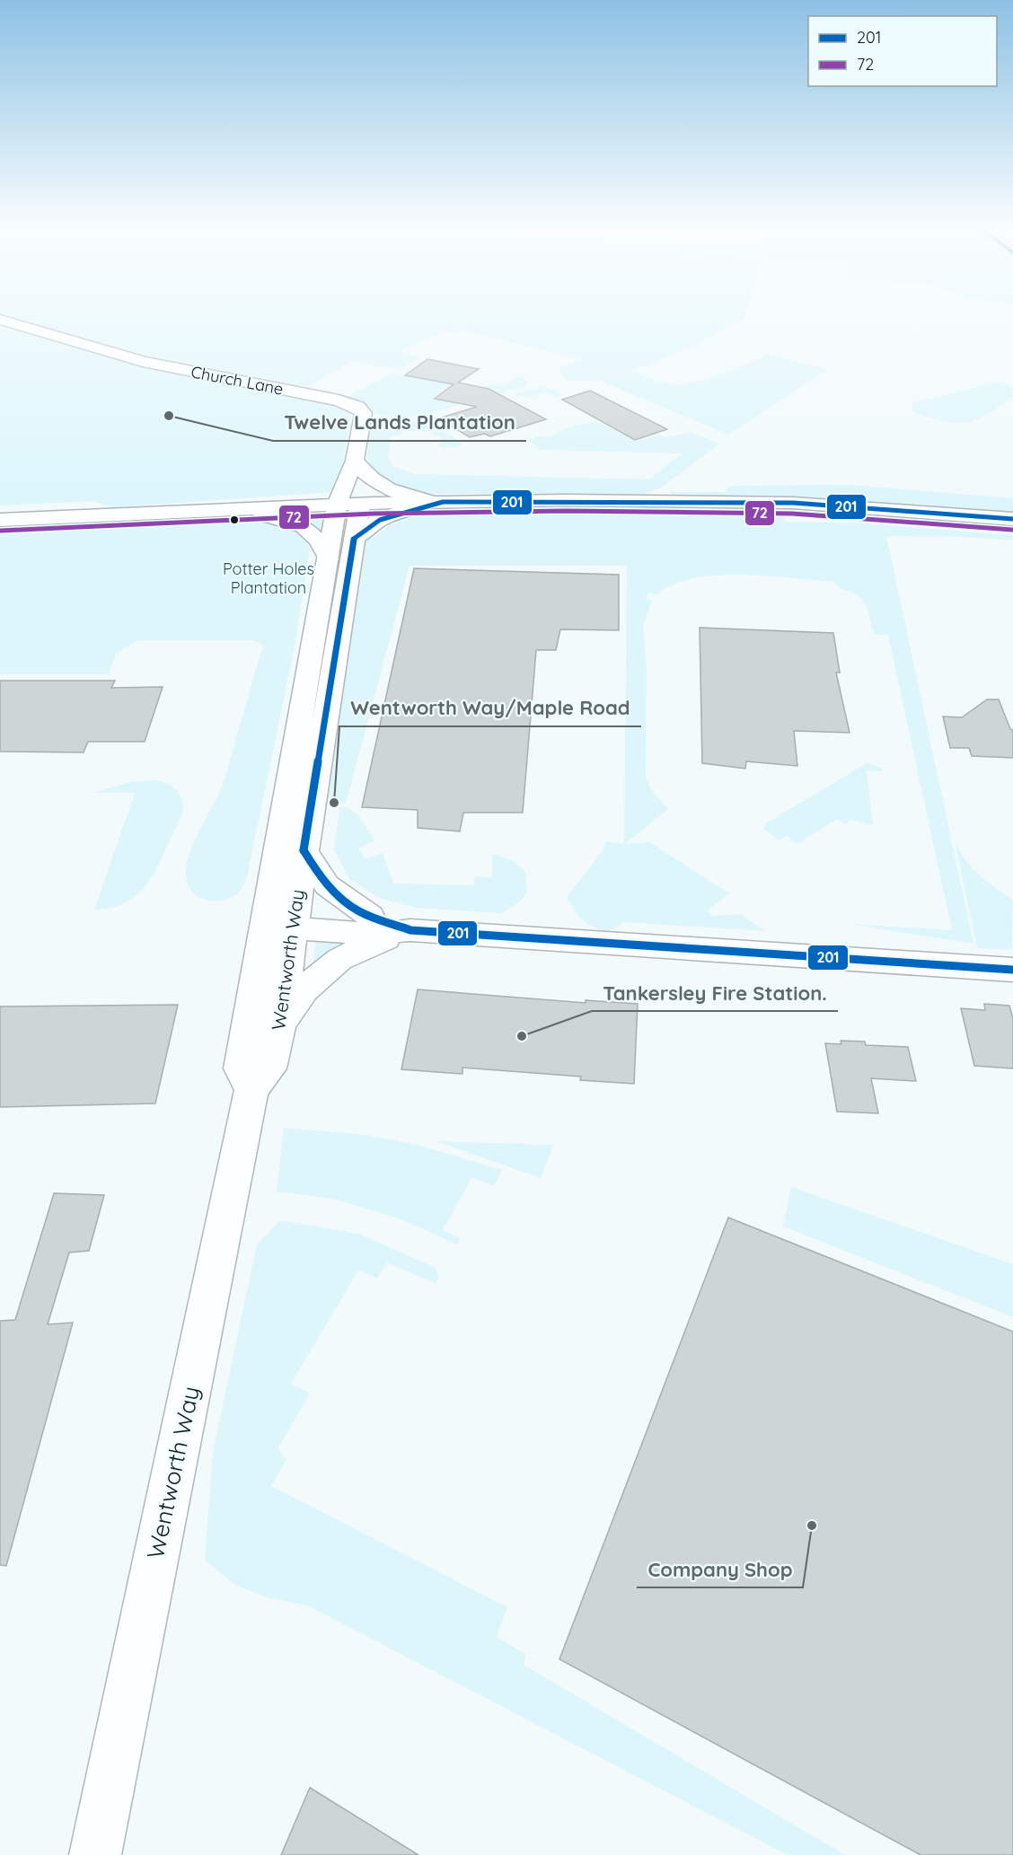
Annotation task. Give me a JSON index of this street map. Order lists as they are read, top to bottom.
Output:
{
  "streets": {
    "main road": ["Church Lane", "Wentworth Way"]
  },
  "crossings": [
    ["Church Lane", "Wentworth Way"]
  ],
  "parks": ["Potter Holes Plantation"],
  "places": [
    "Twelve Lands Plantation",
    "Wentworth Way/Maple Road",
    "Tankersley Fire Station.",
    "Company Shop"
  ],
  "lines": ["transit line 201", "transit line 72"],
  "legend": ["201", "72"]
}
